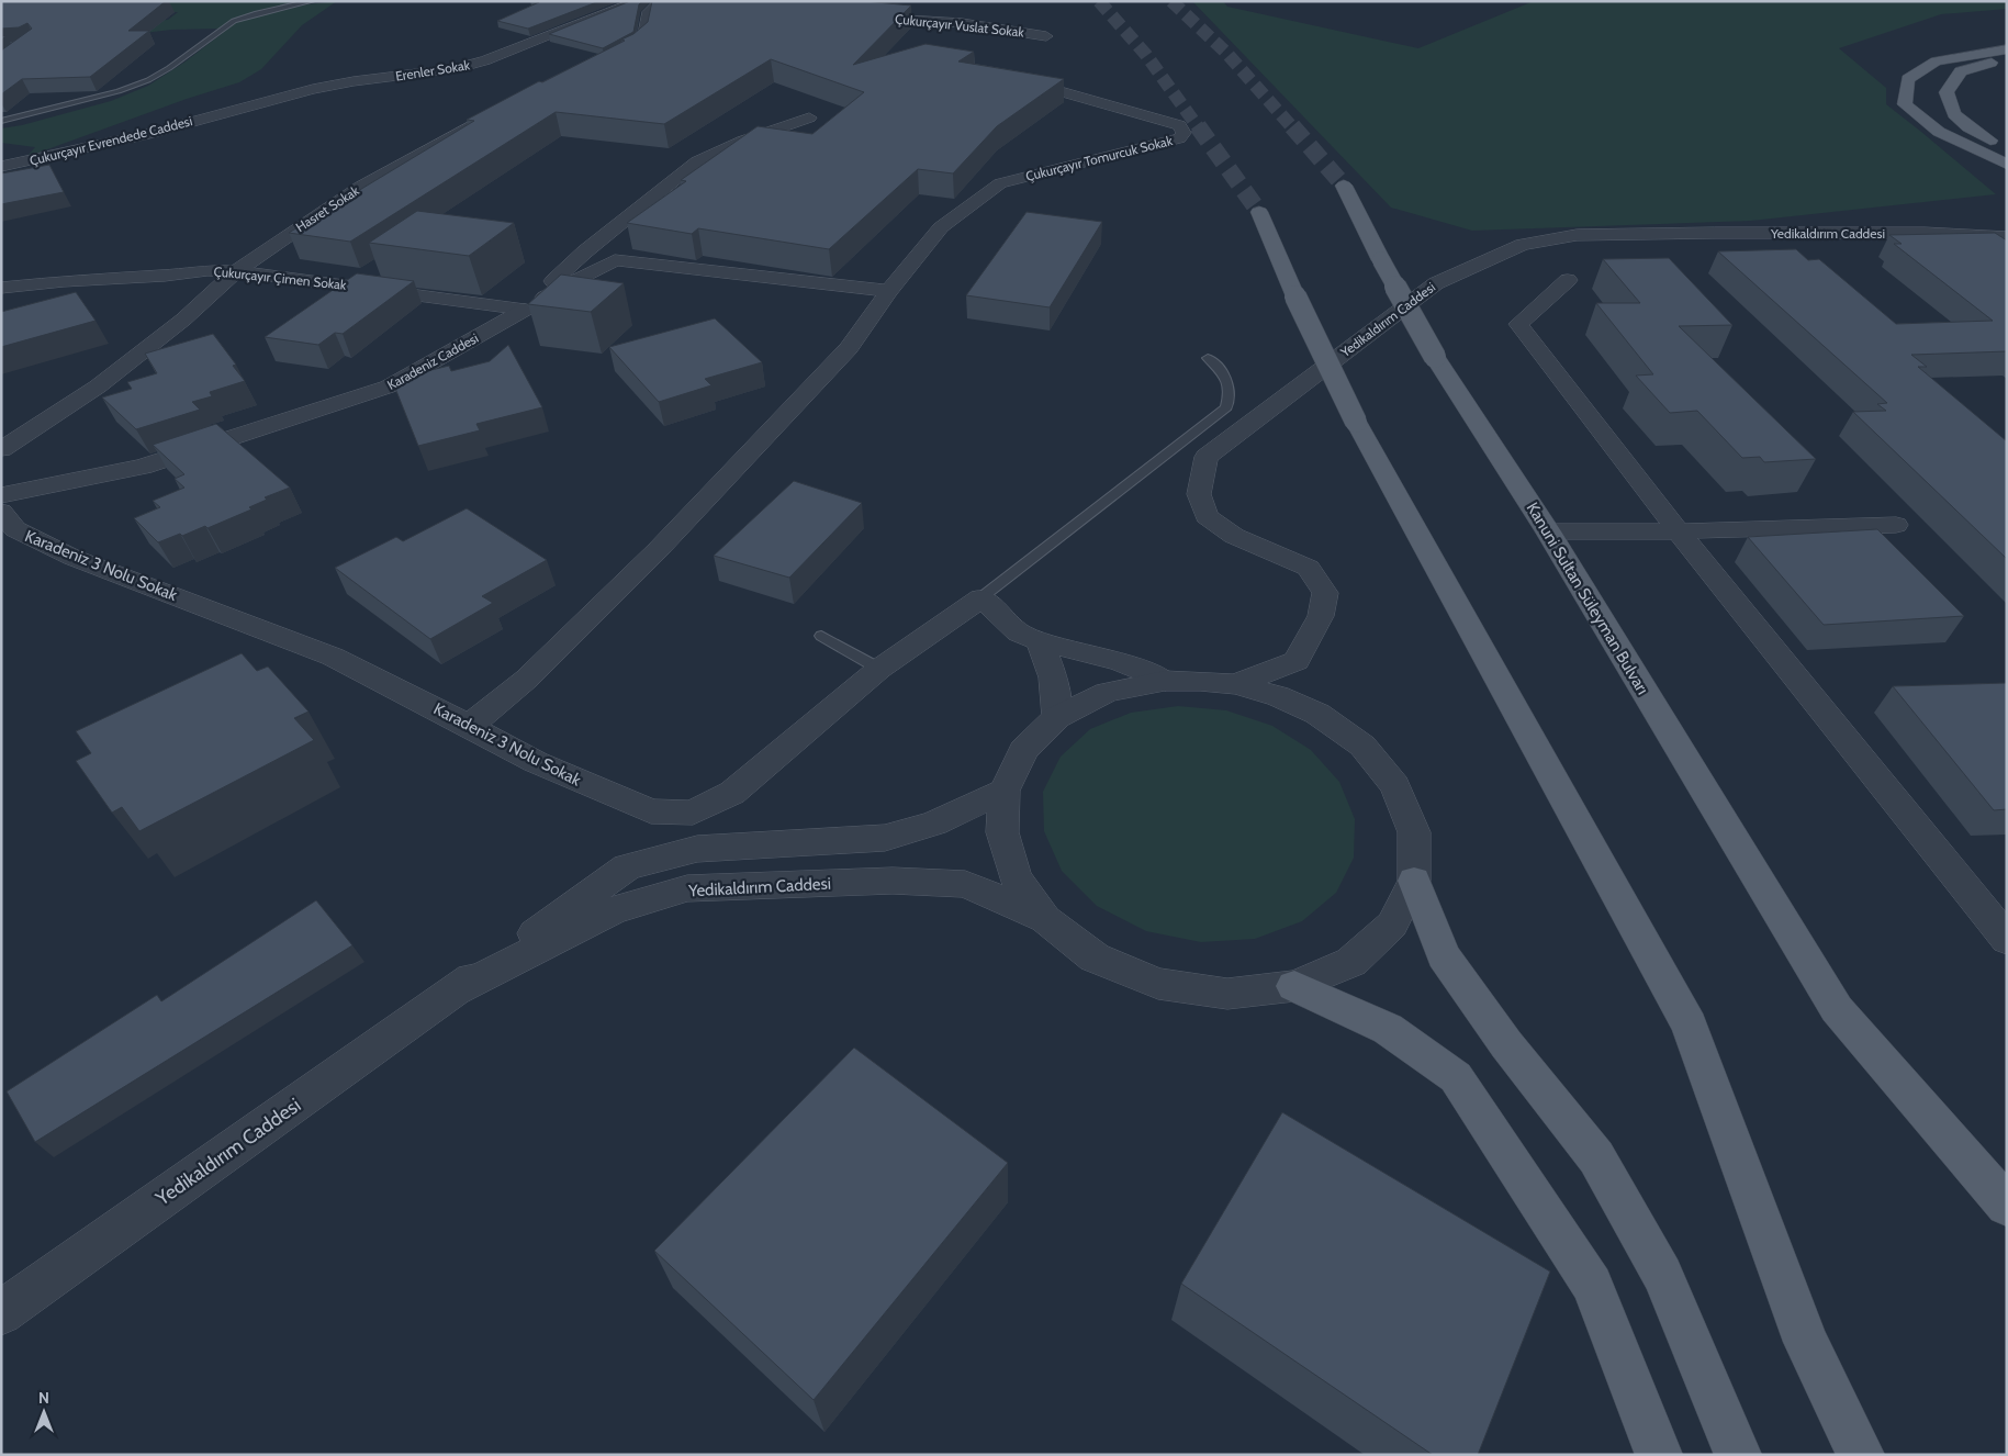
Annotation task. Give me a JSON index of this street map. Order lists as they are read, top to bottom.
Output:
{
  "streets": {
    "main road": ["Kanuni Sultan Süleyman Bulvarı"],
    "street": [
      "Çukurçayır Vuslat Sokak",
      "Erenler Sokak",
      "Çukurçayır Evrendede Caddesi",
      "Çukurçayır Tomurcuk Sokak",
      "Hasret Sokak",
      "Yedikaldırım Caddesi",
      "Çukurçayır Çimen Sokak",
      "Karadeniz Caddesi",
      "Karadeniz 3 Nolu Sokak"
    ]
  },
  "crossings": [
    ["Erenler Sokak", "Çukurçayır Evrendede Caddesi"],
    ["Hasret Sokak", "Çukurçayır Çimen Sokak"],
    ["Çukurçayır Çimen Sokak", "Karadeniz Caddesi"]
  ],
  "north": "top"
}
